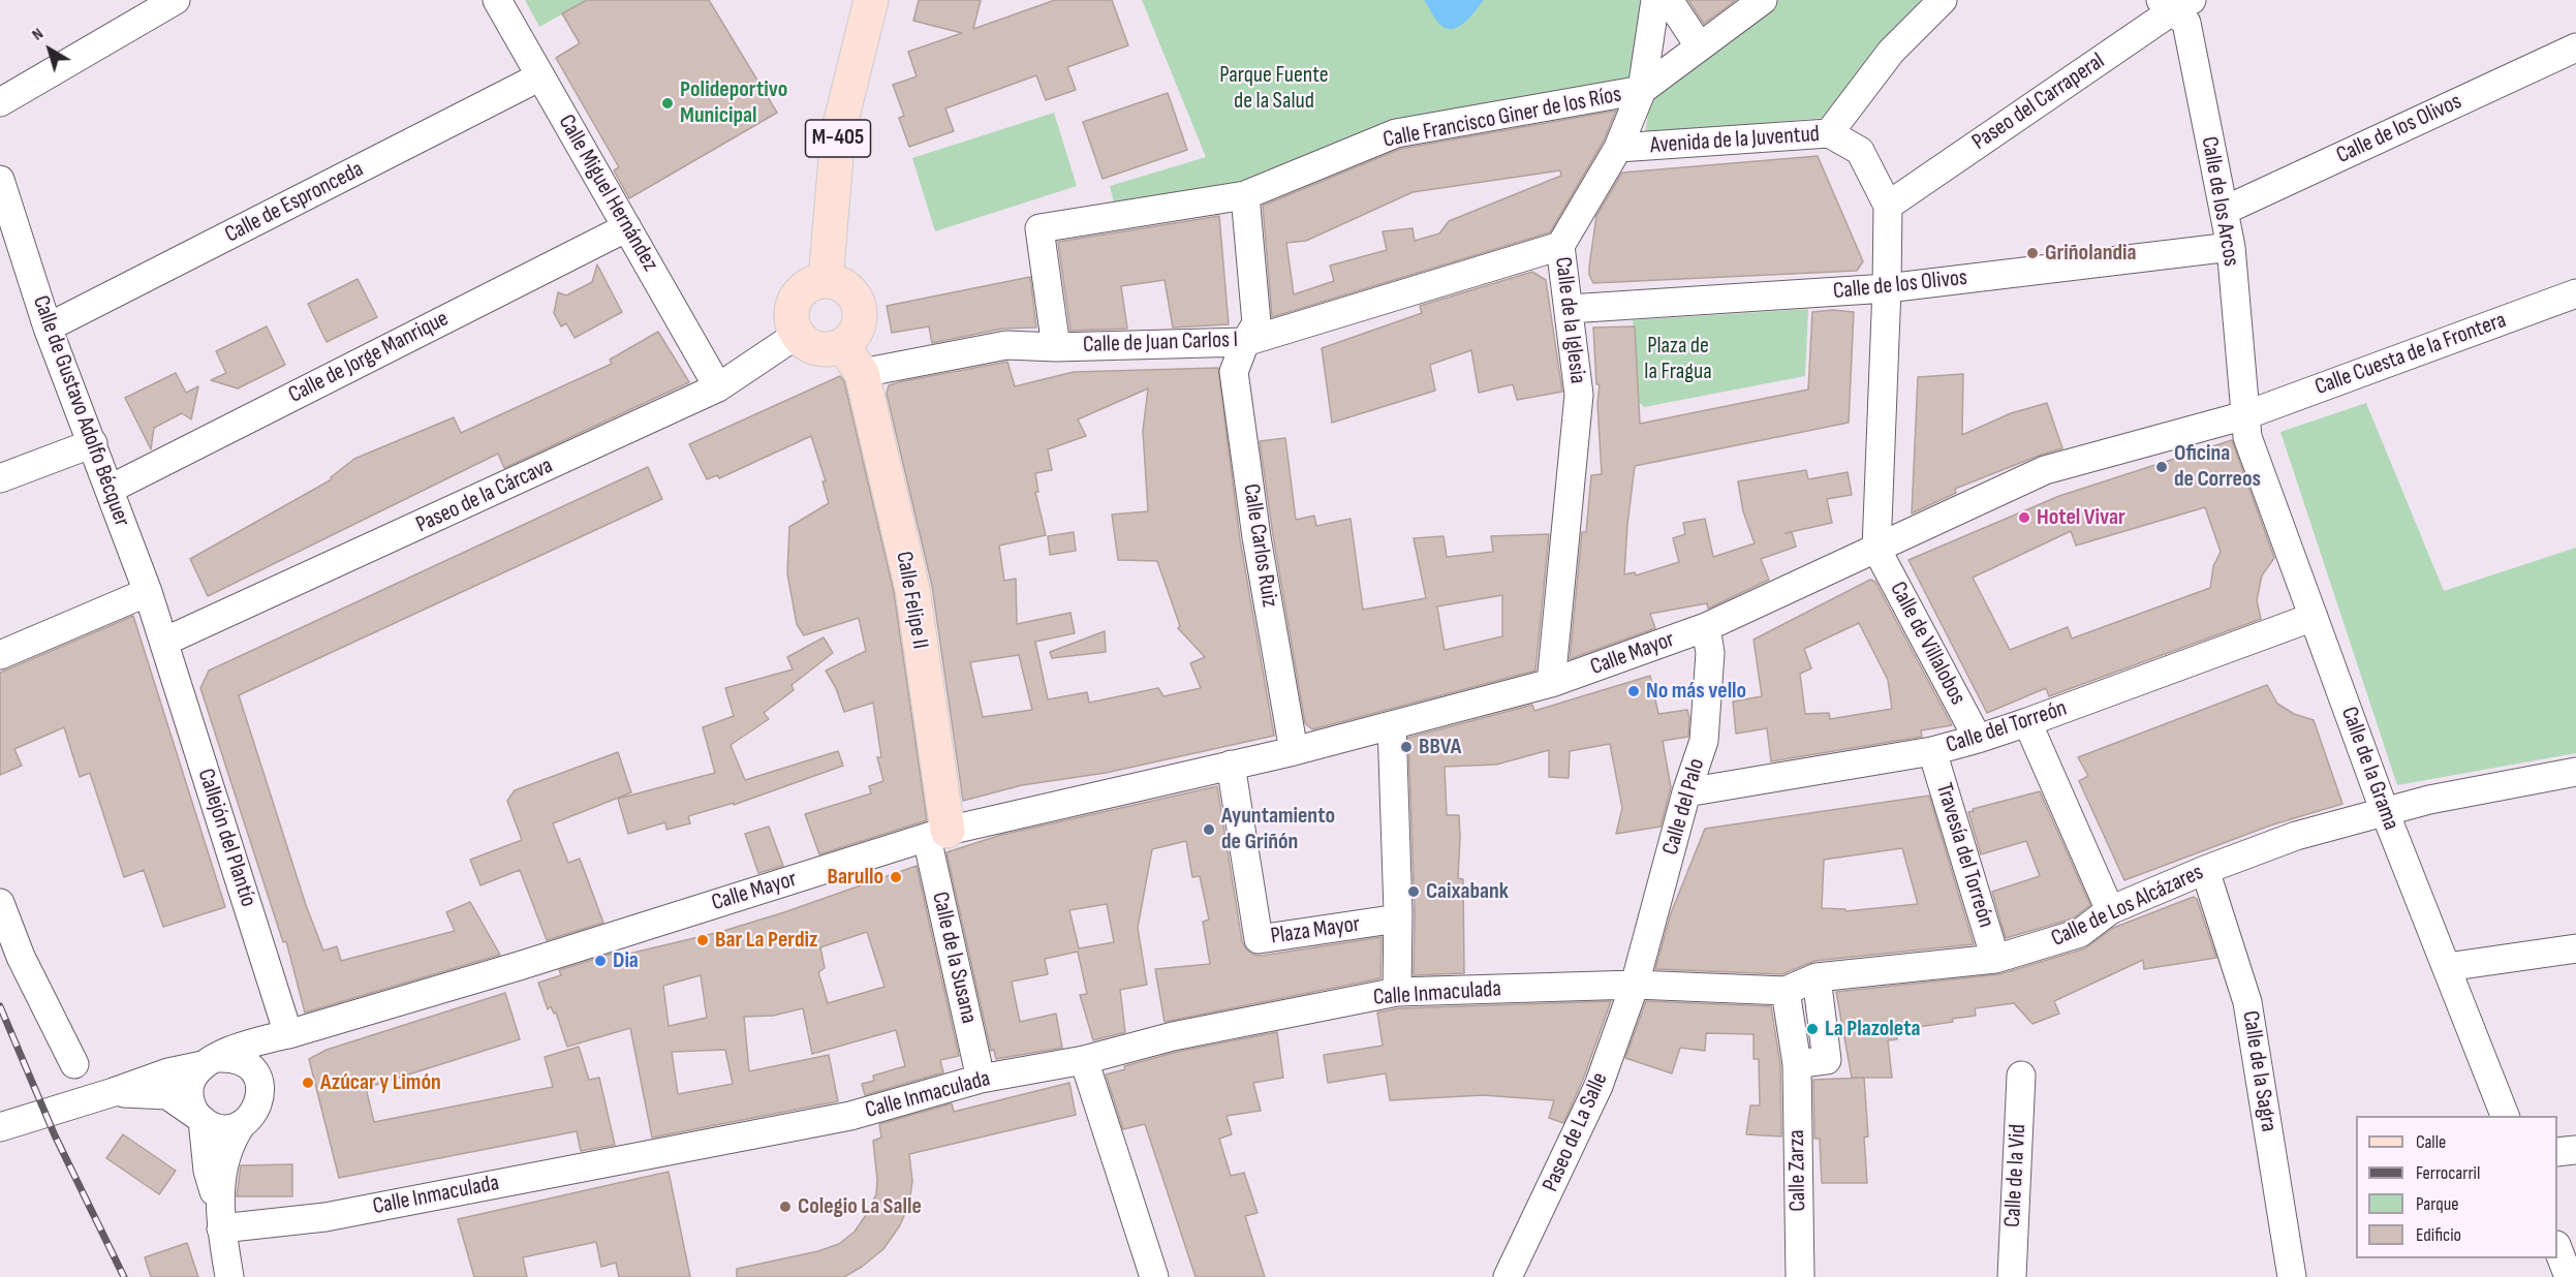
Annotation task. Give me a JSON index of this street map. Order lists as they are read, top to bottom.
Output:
{
  "streets": {
    "main road": ["M-405", "Calle Felipe II"],
    "street": [
      "Paseo del Carraperal",
      "Calle Francisco Giner de los Ríos",
      "Calle de los Olivos",
      "Avenida de la Juventud",
      "Calle Miguel Hernández",
      "Calle de los Arcos",
      "Calle de Espronceda",
      "Calle de la Iglesia",
      "Calle de Juan Carlos I",
      "Calle Cuesta de la Frontera",
      "Calle de Jorge Manrique",
      "Calle de Gustavo Adolfo Bécquer",
      "Paseo de la Cárcava",
      "Calle Carlos Ruiz",
      "Calle de Villalobos",
      "Calle Mayor",
      "Calle del Torreón",
      "Calle de la Grama",
      "Calle del Palo",
      "Callejón del Plantío",
      "Travesía del Torreón",
      "Calle de Los Alcázares",
      "Plaza Mayor",
      "Calle de la Susana",
      "Calle Inmaculada",
      "Calle de la Sagra",
      "Paseo de La Salle",
      "Calle Zarza",
      "Calle de la Vid"
    ]
  },
  "crossings": [
    ["Paseo del Carraperal", "Avenida de la Juventud"],
    ["Paseo del Carraperal", "Calle de los Arcos"],
    ["Calle Francisco Giner de los Ríos", "Calle de la Iglesia"],
    ["Calle Francisco Giner de los Ríos", "Calle de Juan Carlos I"],
    ["Calle Francisco Giner de los Ríos", "Calle Carlos Ruiz"],
    ["Calle de los Olivos", "Avenida de la Juventud"],
    ["Calle de los Olivos", "Calle de los Arcos"],
    ["Calle de los Olivos", "Calle de la Iglesia"],
    ["M-405", "Paseo de la Cárcava"],
    ["Avenida de la Juventud", "Calle de la Iglesia"],
    ["Avenida de la Juventud", "Calle de Villalobos"],
    ["Avenida de la Juventud", "Calle Mayor"],
    ["Calle Miguel Hernández", "Calle de Espronceda"],
    ["Calle Miguel Hernández", "Calle de Jorge Manrique"],
    ["Calle Miguel Hernández", "Paseo de la Cárcava"],
    ["Calle de los Arcos", "Calle Cuesta de la Frontera"],
    ["Calle de los Arcos", "Calle de la Grama"],
    ["Calle de Espronceda", "Calle de Gustavo Adolfo Bécquer"],
    ["Calle de la Iglesia", "Calle de Juan Carlos I"],
    ["Calle de la Iglesia", "Calle Mayor"],
    ["Calle de Juan Carlos I", "Calle Carlos Ruiz"],
    ["Calle de Juan Carlos I", "Calle Felipe II"],
    ["Calle Cuesta de la Frontera", "Calle Mayor"],
    ["Calle Cuesta de la Frontera", "Calle de la Grama"],
    ["Calle de Jorge Manrique", "Calle de Gustavo Adolfo Bécquer"],
    ["Calle de Gustavo Adolfo Bécquer", "Paseo de la Cárcava"],
    ["Calle de Gustavo Adolfo Bécquer", "Callejón del Plantío"],
    ["Paseo de la Cárcava", "Callejón del Plantío"],
    ["Calle Carlos Ruiz", "Calle Mayor"],
    ["Calle Felipe II", "Calle Mayor"],
    ["Calle Felipe II", "Calle de la Susana"],
    ["Calle de Villalobos", "Calle Mayor"],
    ["Calle de Villalobos", "Calle del Torreón"],
    ["Calle Mayor", "Calle del Palo"],
    ["Calle Mayor", "Callejón del Plantío"],
    ["Calle Mayor", "Plaza Mayor"],
    ["Calle Mayor", "Calle de la Susana"],
    ["Calle del Torreón", "Calle de la Grama"],
    ["Calle del Torreón", "Calle del Palo"],
    ["Calle del Torreón", "Travesía del Torreón"],
    ["Calle de la Grama", "Calle de Los Alcázares"],
    ["Calle del Palo", "Calle de Los Alcázares"],
    ["Calle del Palo", "Calle Inmaculada"],
    ["Calle del Palo", "Paseo de La Salle"],
    ["Travesía del Torreón", "Calle de Los Alcázares"],
    ["Calle de Los Alcázares", "Calle Inmaculada"],
    ["Calle de Los Alcázares", "Calle de la Sagra"],
    ["Calle de Los Alcázares", "Paseo de La Salle"],
    ["Calle de la Susana", "Calle Inmaculada"],
    ["Calle Inmaculada", "Paseo de La Salle"]
  ],
  "parks": ["Parque Fuente de la Salud", "Plaza de la Fragua"],
  "places": [
    "Polideportivo Municipal",
    "Griñolandia",
    "Oficina de Correos",
    "Hotel Vivar",
    "No más vello",
    "BBVA",
    "Ayuntamiento de Griñón",
    "Barullo",
    "Caixabank",
    "Bar La Perdiz",
    "Dia",
    "La Plazoleta",
    "Azúcar y Limón",
    "Colegio La Salle"
  ],
  "legend": [
    "Calle",
    "Ferrocarril",
    "Parque",
    "Edificio"
  ],
  "north": "top left"
}
